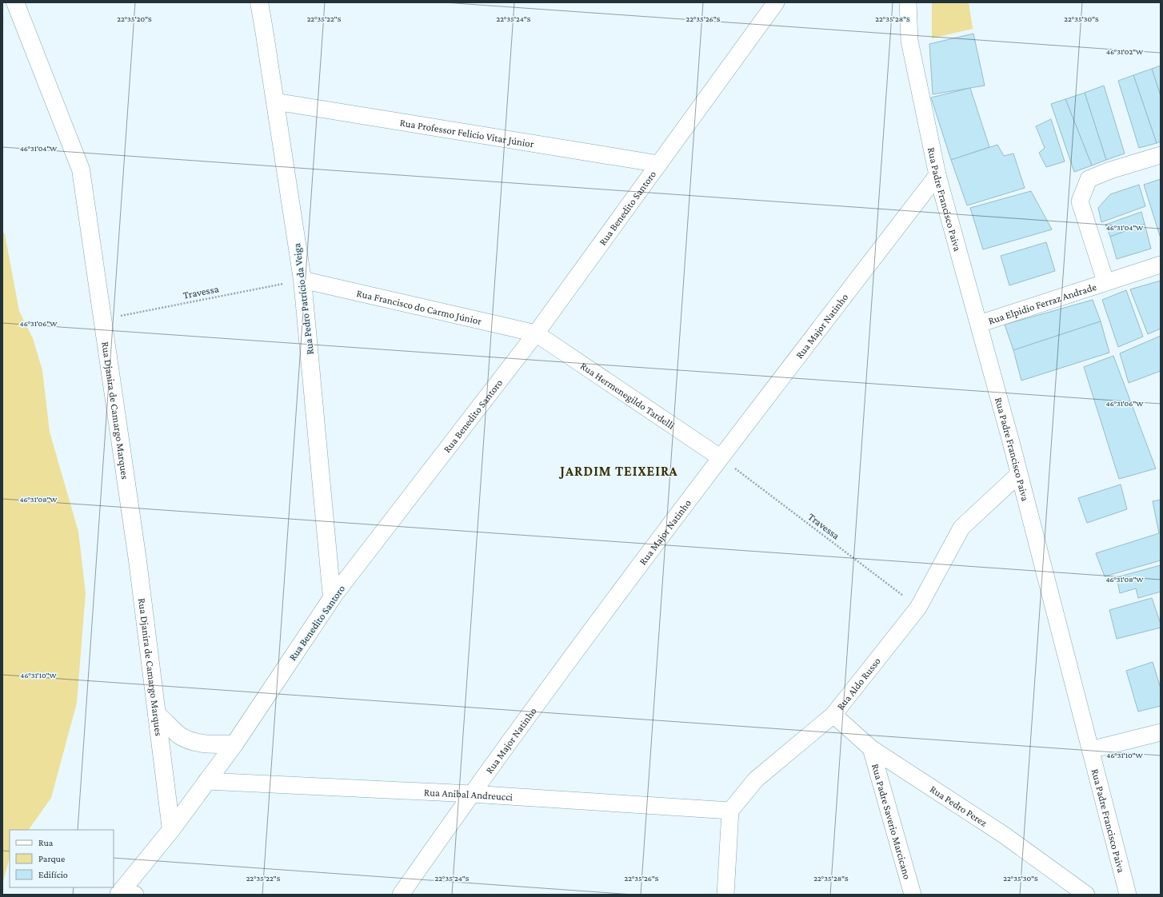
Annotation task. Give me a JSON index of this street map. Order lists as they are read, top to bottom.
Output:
{
  "streets": {
    "street": [
      "Rua Professor Felicio Vitar Júnior",
      "Rua Padre Francisco Paiva",
      "Rua Benedito Santoro",
      "Rua Pedro Patrício da Veiga",
      "Rua Elpidio Ferraz Andrade",
      "Rua Francisco do Carmo Júnior",
      "Rua Major Natinho",
      "Rua Hermenegildo Tardelli",
      "Rua Djanira de Camargo Marques",
      "Rua Aldo Russo",
      "Rua Anibal Andreucci",
      "Rua Pedro Perez",
      "Rua Padre Saverio Marcicano"
    ],
    "path": ["Travessa"]
  },
  "crossings": [
    ["Rua Professor Felicio Vitar Júnior", "Rua Benedito Santoro"],
    ["Rua Professor Felicio Vitar Júnior", "Rua Pedro Patrício da Veiga"],
    ["Rua Padre Francisco Paiva", "Rua Elpidio Ferraz Andrade"],
    ["Rua Padre Francisco Paiva", "Rua Major Natinho"],
    ["Rua Padre Francisco Paiva", "Rua Aldo Russo"],
    ["Rua Benedito Santoro", "Rua Pedro Patrício da Veiga"],
    ["Rua Benedito Santoro", "Rua Francisco do Carmo Júnior"],
    ["Rua Benedito Santoro", "Rua Hermenegildo Tardelli"],
    ["Rua Benedito Santoro", "Rua Djanira de Camargo Marques"],
    ["Rua Benedito Santoro", "Rua Anibal Andreucci"],
    ["Travessa", "Rua Pedro Patrício da Veiga"],
    ["Travessa", "Rua Francisco do Carmo Júnior"],
    ["Travessa", "Rua Major Natinho"],
    ["Travessa", "Rua Hermenegildo Tardelli"],
    ["Travessa", "Rua Djanira de Camargo Marques"],
    ["Travessa", "Rua Aldo Russo"],
    ["Rua Pedro Patrício da Veiga", "Rua Francisco do Carmo Júnior"],
    ["Rua Francisco do Carmo Júnior", "Rua Hermenegildo Tardelli"],
    ["Rua Major Natinho", "Rua Hermenegildo Tardelli"],
    ["Rua Major Natinho", "Rua Anibal Andreucci"],
    ["Rua Aldo Russo", "Rua Anibal Andreucci"],
    ["Rua Aldo Russo", "Rua Pedro Perez"],
    ["Rua Pedro Perez", "Rua Padre Saverio Marcicano"]
  ],
  "districts": ["JARDIM TEIXEIRA"],
  "legend": ["Rua", "Parque", "Edifício"],
  "coordinates": [
    "22°35'20\"S",
    "22°35'22\"S",
    "22°35'24\"S",
    "22°35'26\"S",
    "22°35'28\"S",
    "22°35'30\"S",
    "46°31'02\"W",
    "46°31'04\"W",
    "46°31'06\"W",
    "46°31'08\"W",
    "46°31'10\"W"
  ]
}
